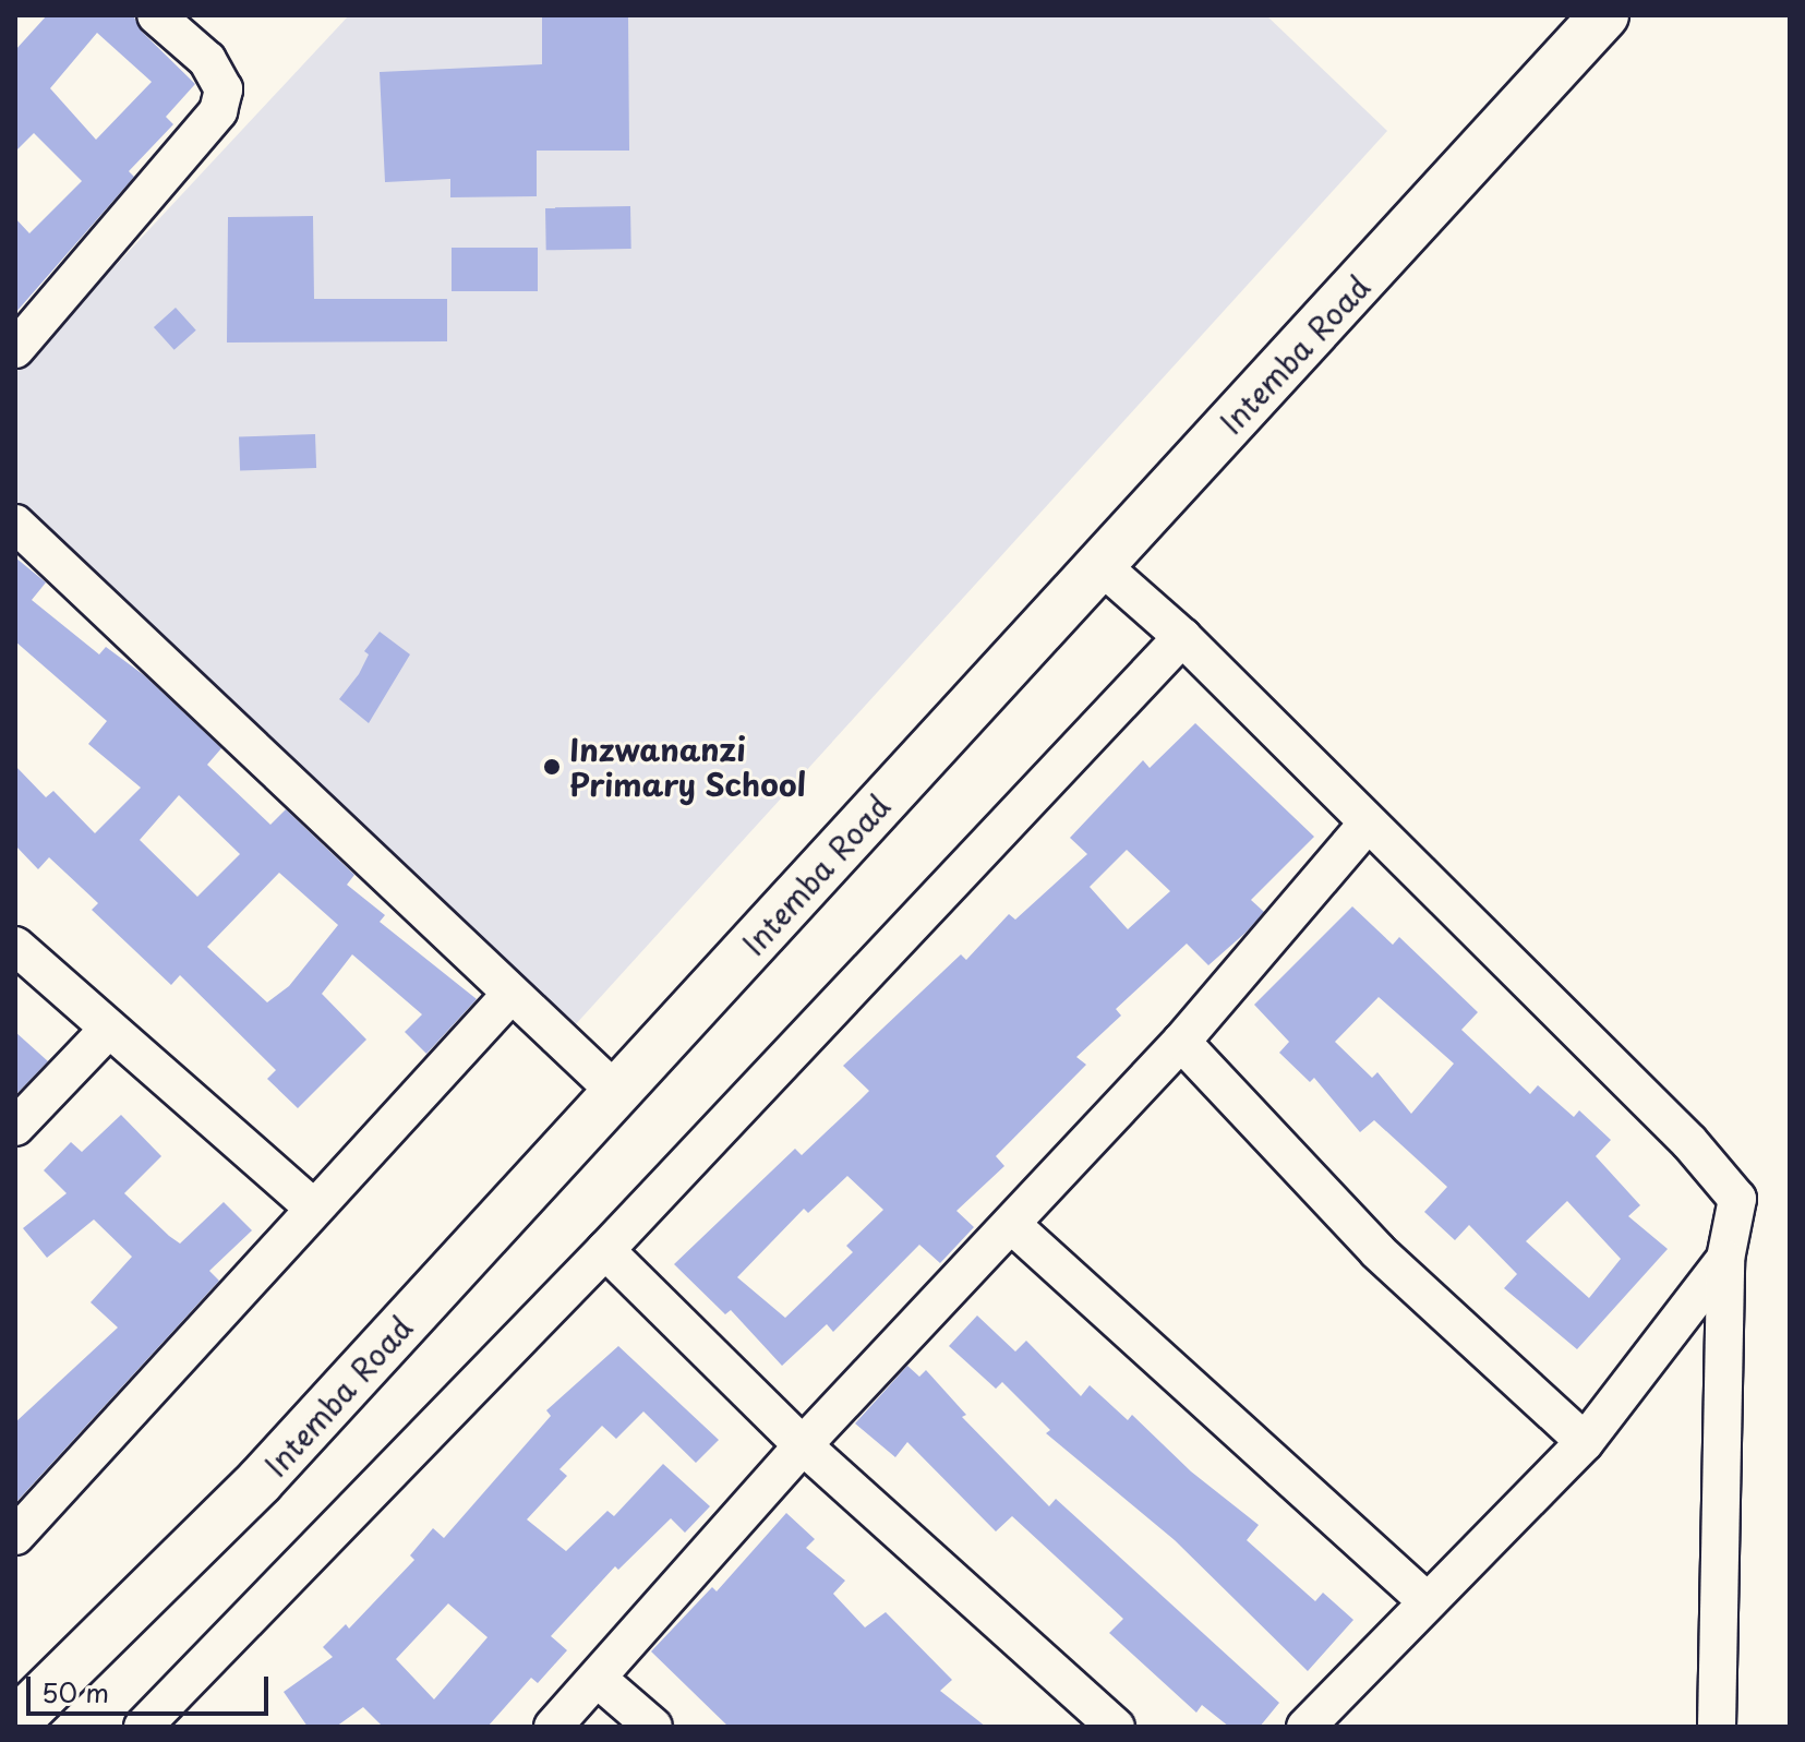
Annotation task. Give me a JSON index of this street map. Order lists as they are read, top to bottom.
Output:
{
  "streets": {
    "street": ["Intemba Road"]
  },
  "places": ["Inzwananzi Primary School"],
  "scale_bar": "50 m"
}
